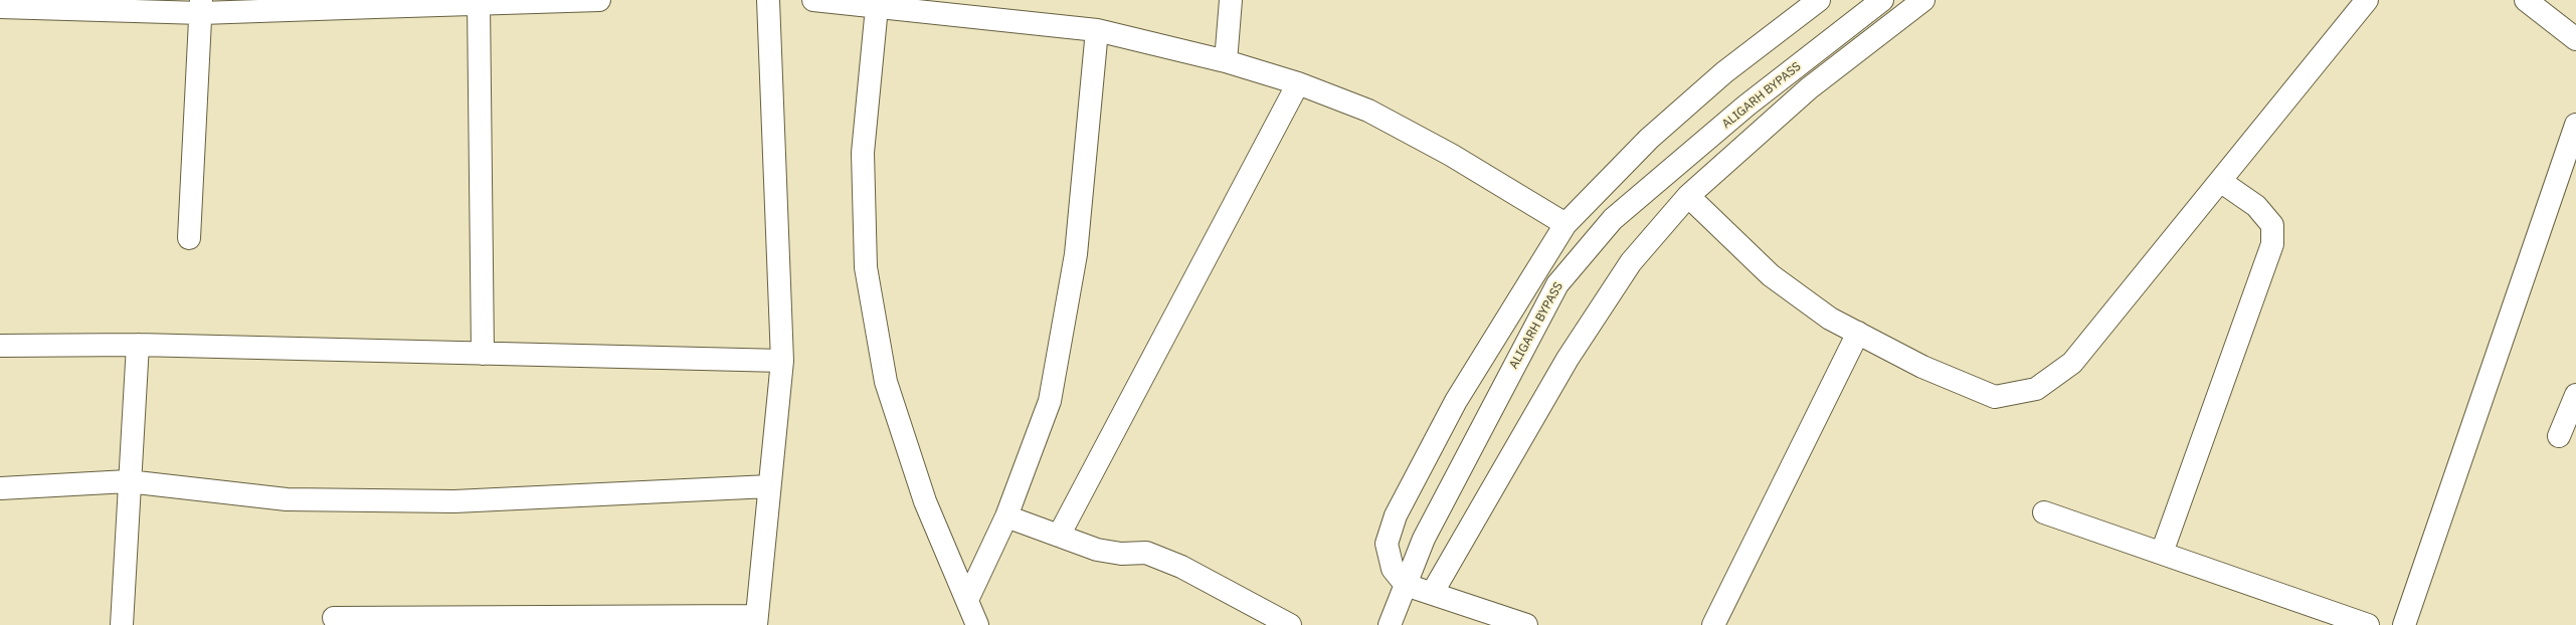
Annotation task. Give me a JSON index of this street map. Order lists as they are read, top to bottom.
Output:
{
  "streets": {
    "street": ["ALIGARH BYPASS"]
  }
}
